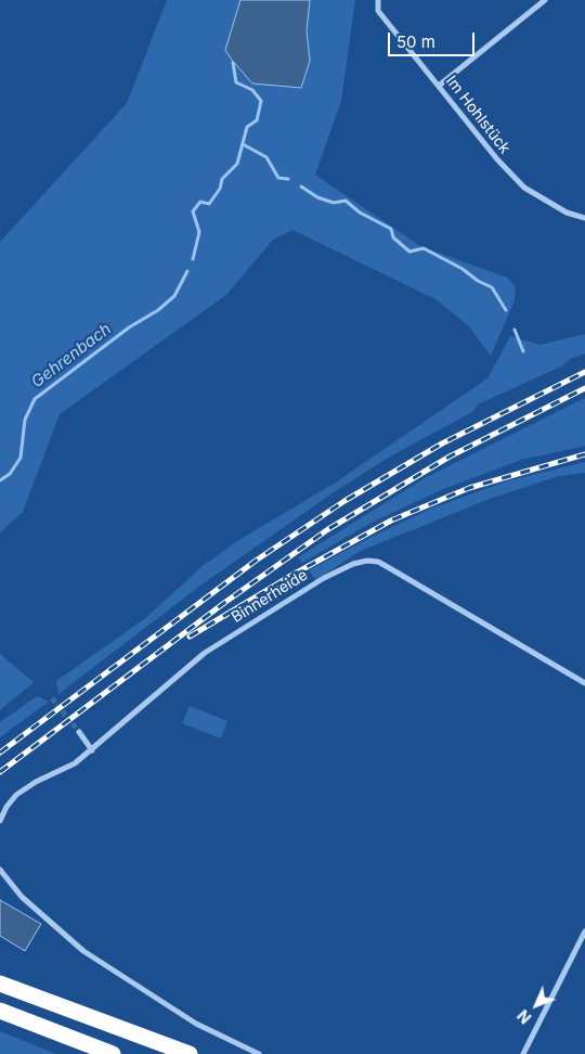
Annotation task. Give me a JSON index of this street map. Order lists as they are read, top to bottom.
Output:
{
  "streets": {
    "street": ["Im Hohlstück", "Binnerheide"]
  },
  "water": ["Gehrenbach"],
  "scale_bar": "50 m",
  "north": "bottom left"
}
